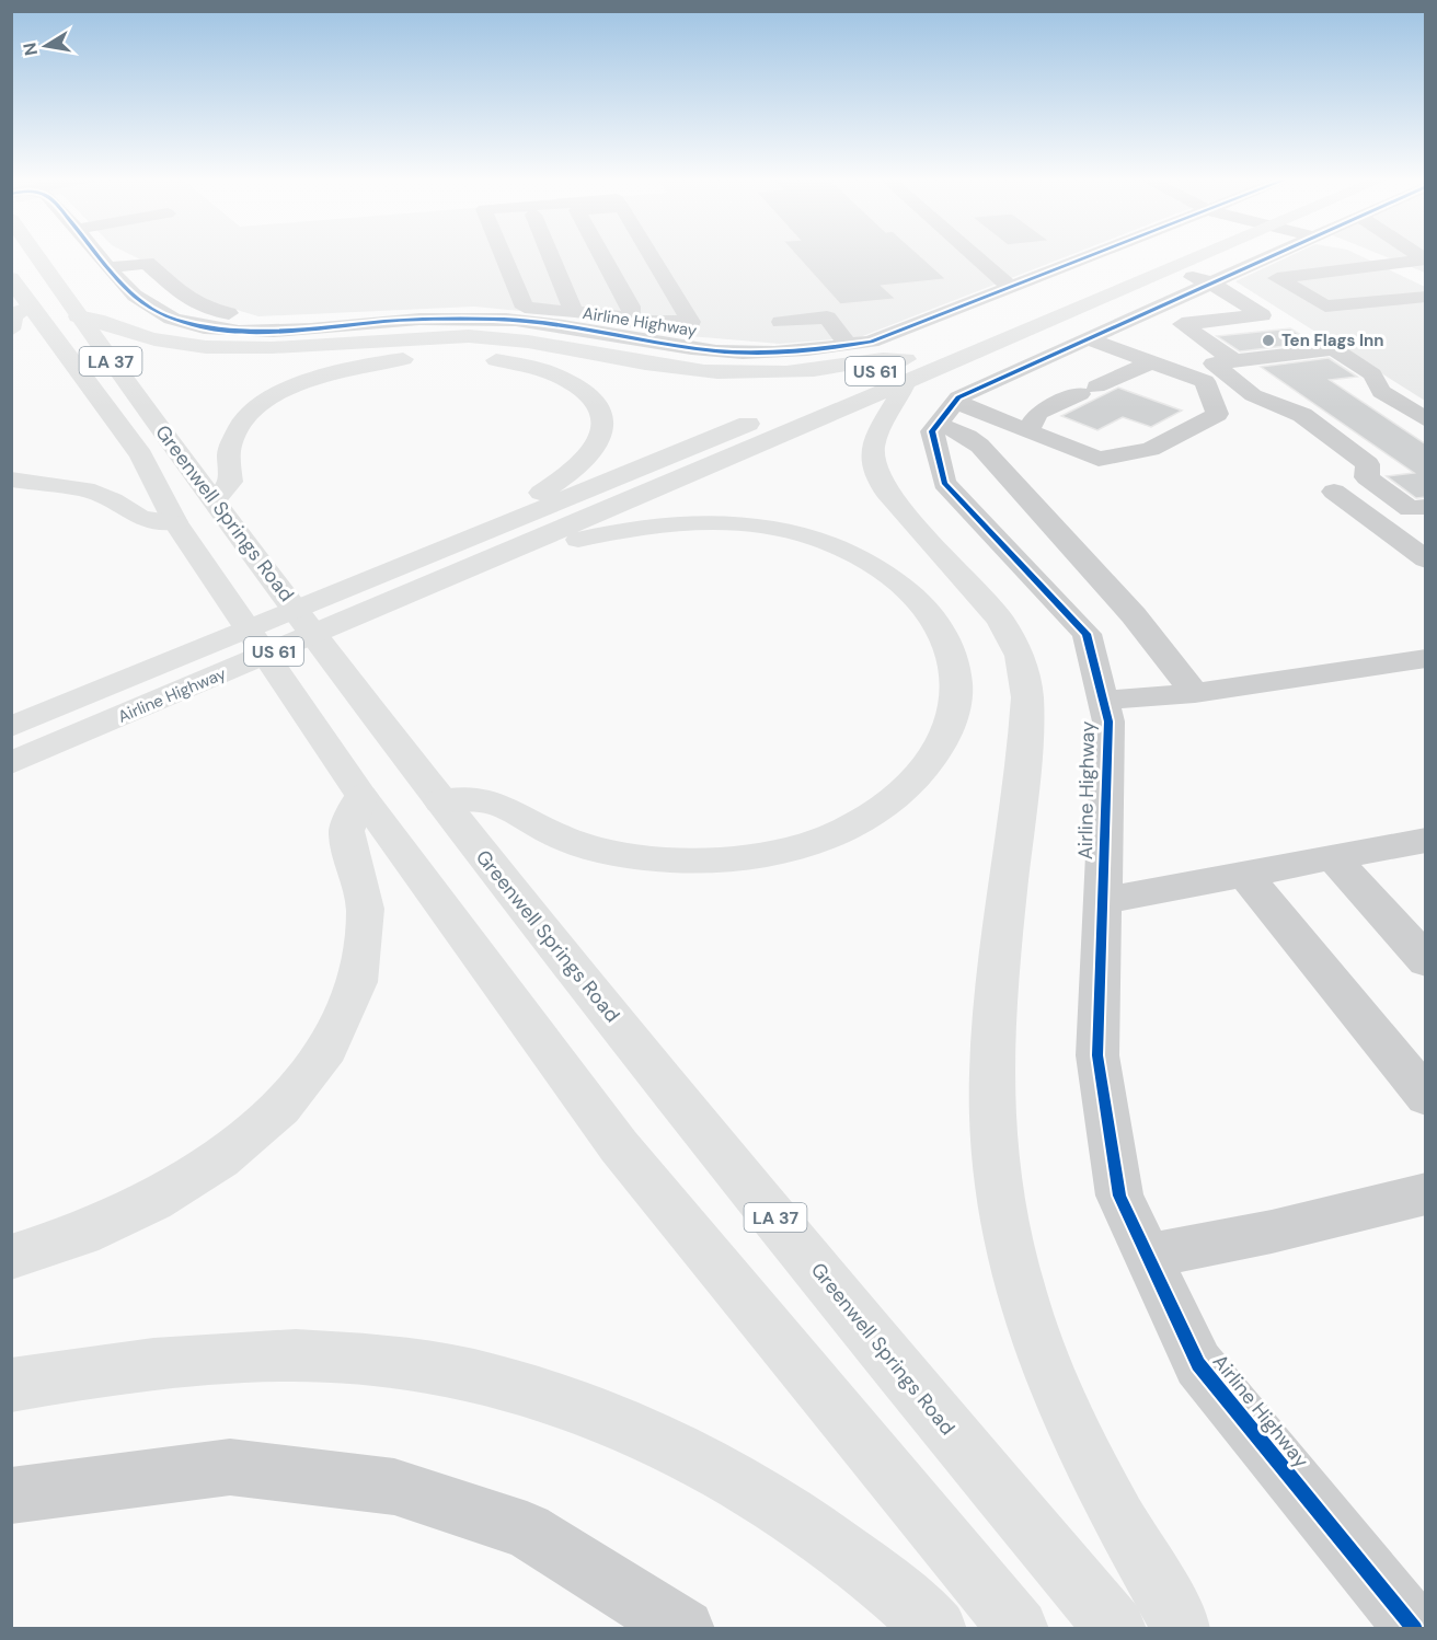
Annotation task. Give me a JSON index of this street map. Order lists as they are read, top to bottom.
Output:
{
  "streets": {
    "main road": [
      "Airline Highway",
      "LA 37",
      "US 61",
      "Greenwell Springs Road"
    ]
  },
  "places": ["Ten Flags Inn"],
  "north": "left"
}
